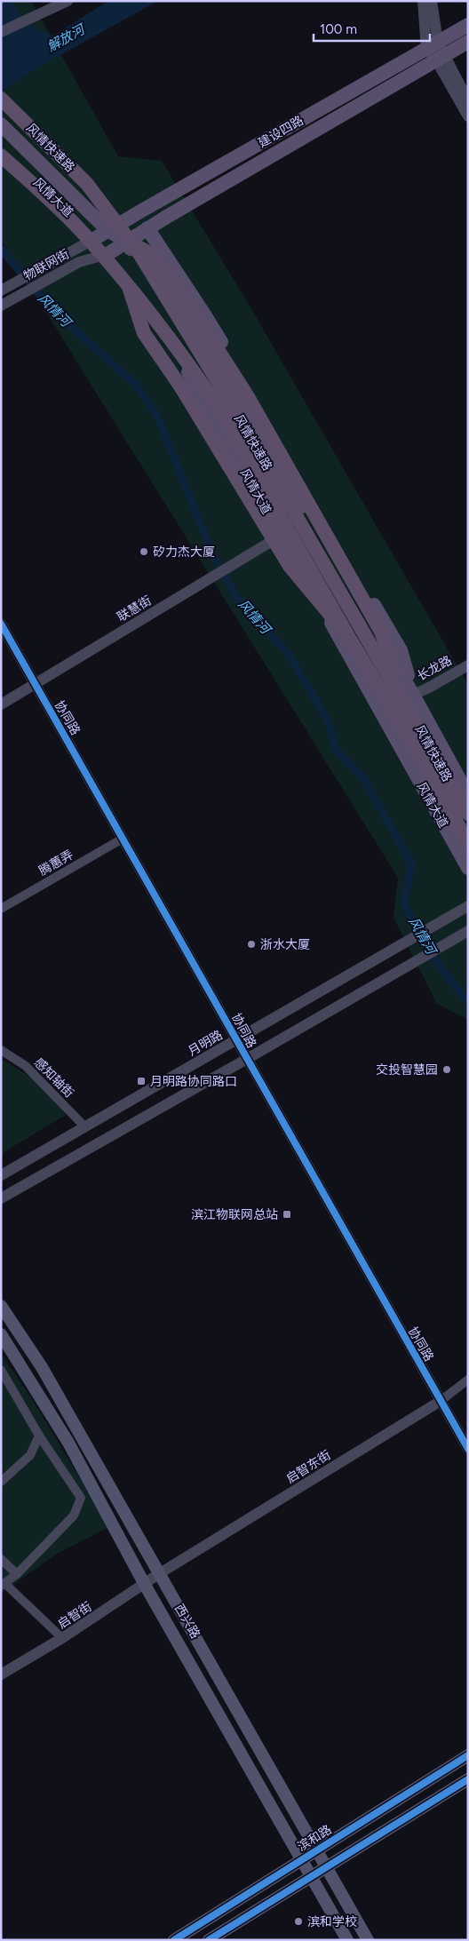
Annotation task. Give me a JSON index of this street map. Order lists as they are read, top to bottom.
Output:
{
  "streets": {
    "highway": ["风情快速路"],
    "main road": [
      "建设四路",
      "风情大道",
      "西兴路",
      "滨和路"
    ],
    "street": [
      "物联网街",
      "联慧街",
      "长龙路",
      "协同路",
      "腾蕙弄",
      "月明路",
      "感知轴街",
      "启智东街",
      "启智街"
    ]
  },
  "crossings": [
    ["建设四路", "风情大道"],
    ["建设四路", "物联网街"],
    ["风情快速路", "风情大道"],
    ["风情快速路", "长龙路"],
    ["风情大道", "物联网街"],
    ["风情大道", "联慧街"],
    ["风情大道", "长龙路"],
    ["联慧街", "协同路"],
    ["协同路", "腾蕙弄"],
    ["协同路", "月明路"],
    ["协同路", "启智东街"],
    ["月明路", "感知轴街"],
    ["启智东街", "启智街"],
    ["启智东街", "西兴路"],
    ["启智街", "西兴路"],
    ["西兴路", "滨和路"]
  ],
  "water": ["解放河", "风情河"],
  "places": {
    "other": [
      "矽力杰大厦",
      "浙水大厦",
      "交投智慧园",
      "滨和学校"
    ],
    "transit": ["月明路协同路口", "滨江物联网总站"]
  },
  "scale_bar": "100 m"
}
